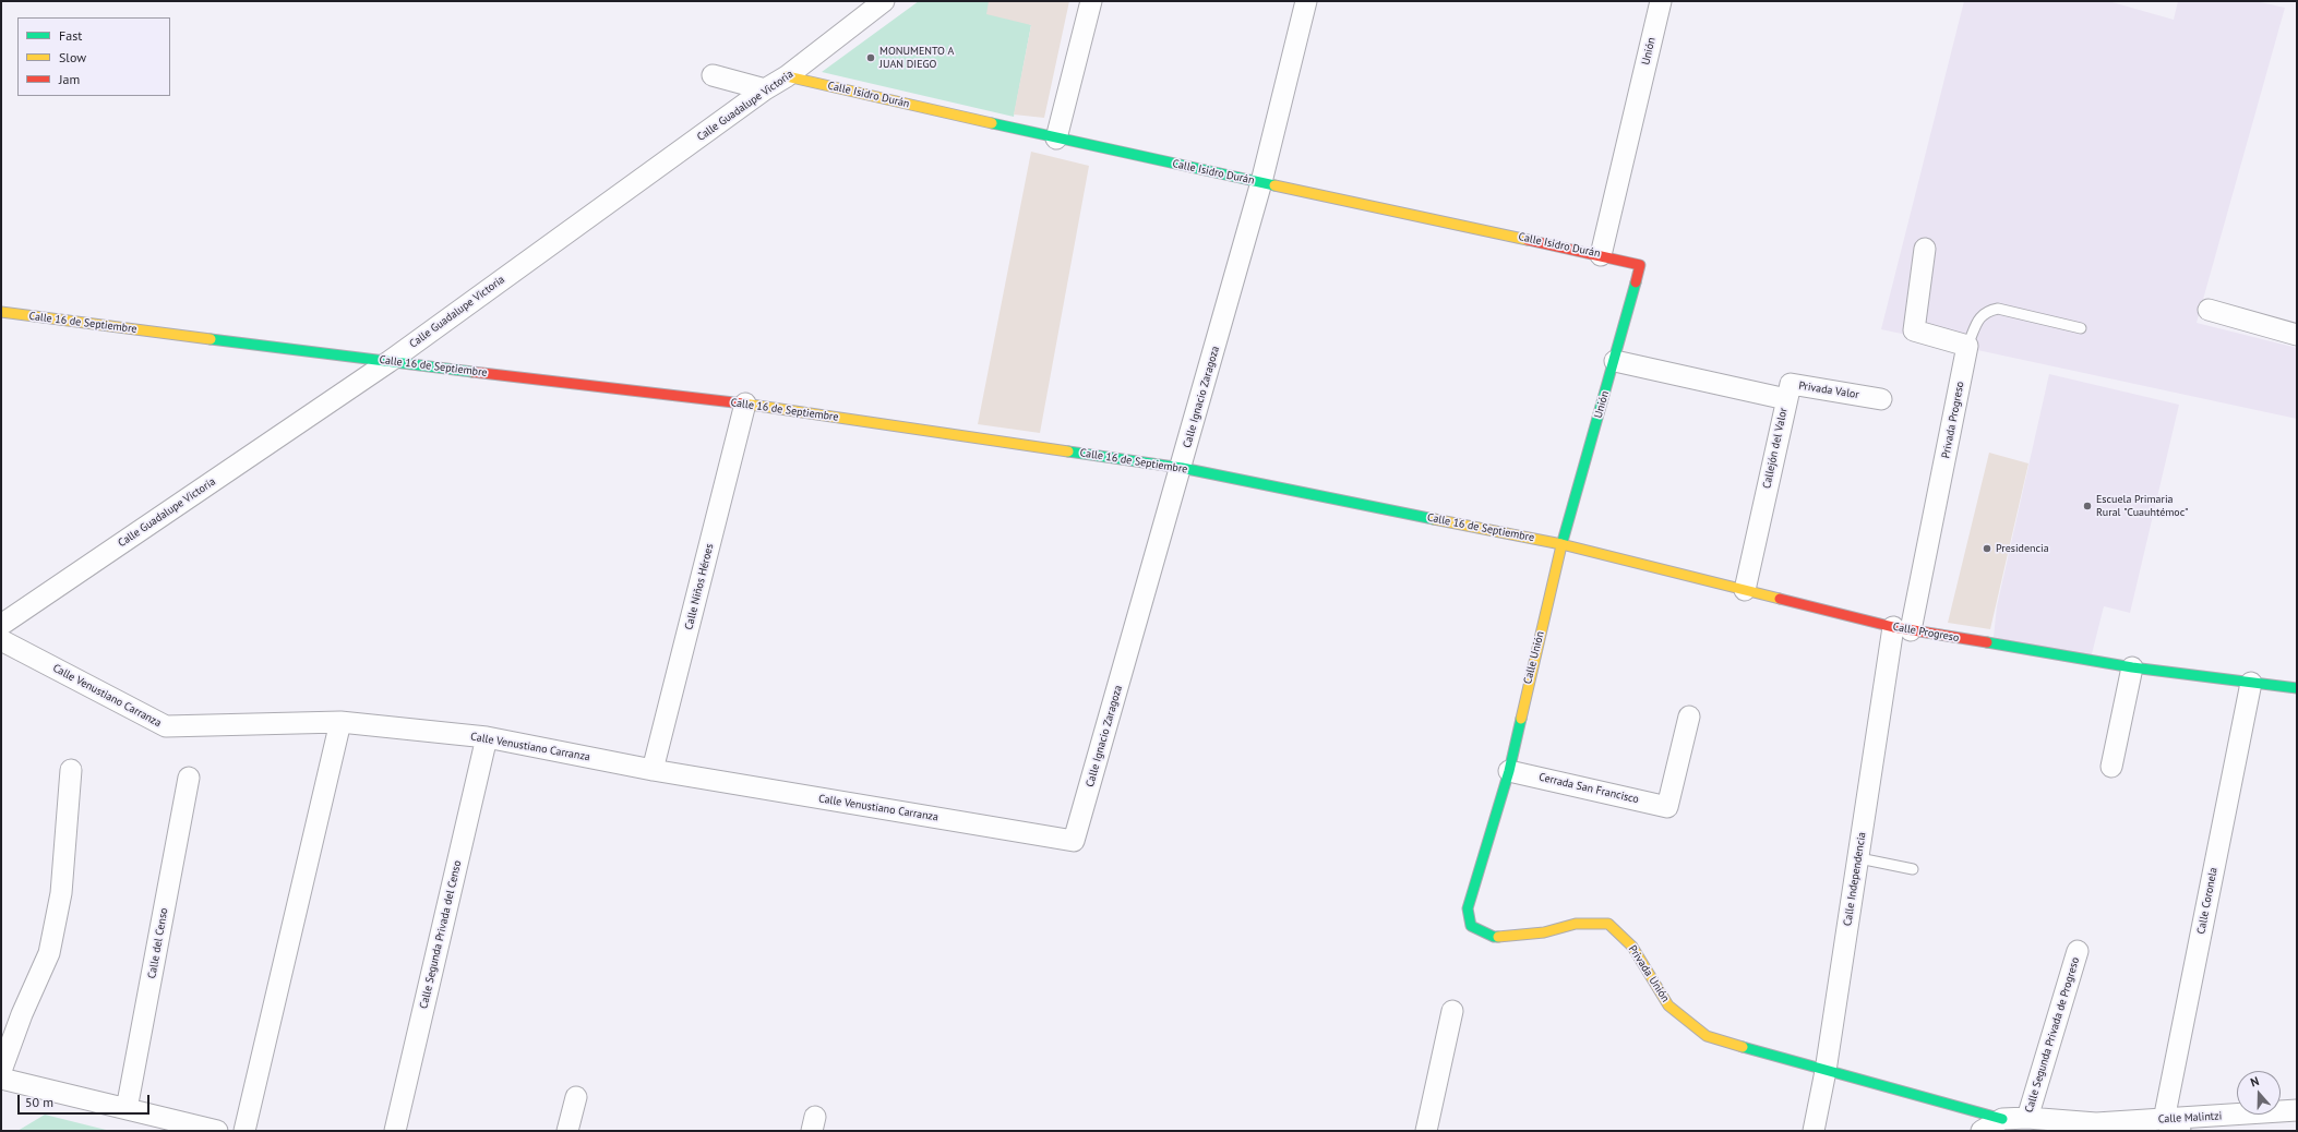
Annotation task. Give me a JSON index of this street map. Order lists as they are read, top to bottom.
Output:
{
  "streets": {
    "street": [
      "Unión",
      "Calle Isidro Durán",
      "Calle Guadalupe Victoria",
      "Calle 16 de Septiembre",
      "Privada Valor",
      "Calle Ignacio Zaragoza",
      "Privada Progreso",
      "Callejón del Valor",
      "Calle Niños Héroes",
      "Calle Progreso",
      "Calle Unión",
      "Calle Venustiano Carranza",
      "Cerrada San Francisco",
      "Calle Independencia",
      "Calle Coronela",
      "Calle Segunda Privada del Censo",
      "Calle del Censo",
      "Privada Unión",
      "Calle Segunda Privada de Progreso",
      "Calle Malintzi"
    ]
  },
  "crossings": [
    ["Unión", "Calle Isidro Durán"],
    ["Unión", "Calle 16 de Septiembre"],
    ["Unión", "Callejón del Valor"],
    ["Unión", "Calle Progreso"],
    ["Unión", "Calle Unión"],
    ["Calle Isidro Durán", "Calle Guadalupe Victoria"],
    ["Calle Isidro Durán", "Calle Ignacio Zaragoza"],
    ["Calle Guadalupe Victoria", "Calle 16 de Septiembre"],
    ["Calle 16 de Septiembre", "Calle Ignacio Zaragoza"],
    ["Calle 16 de Septiembre", "Calle Niños Héroes"],
    ["Calle 16 de Septiembre", "Calle Progreso"],
    ["Calle 16 de Septiembre", "Calle Unión"],
    ["Privada Valor", "Callejón del Valor"],
    ["Calle Ignacio Zaragoza", "Calle Venustiano Carranza"],
    ["Privada Progreso", "Calle Progreso"],
    ["Privada Progreso", "Calle Independencia"],
    ["Callejón del Valor", "Calle Progreso"],
    ["Calle Niños Héroes", "Calle Venustiano Carranza"],
    ["Calle Progreso", "Calle Unión"],
    ["Calle Progreso", "Calle Independencia"],
    ["Calle Progreso", "Calle Coronela"],
    ["Calle Unión", "Cerrada San Francisco"],
    ["Calle Unión", "Privada Unión"],
    ["Calle Venustiano Carranza", "Calle Segunda Privada del Censo"],
    ["Cerrada San Francisco", "Privada Unión"],
    ["Calle Independencia", "Privada Unión"],
    ["Calle Coronela", "Calle Malintzi"],
    ["Calle Segunda Privada de Progreso", "Calle Malintzi"]
  ],
  "places": ["MONUMENTO A JUAN DIEGO", "Escuela Primaria Rural \"Cuauhtémoc\"", "Presidencia"],
  "legend": ["Fast", "Slow", "Jam"],
  "scale_bar": "50 m",
  "north": "top"
}
